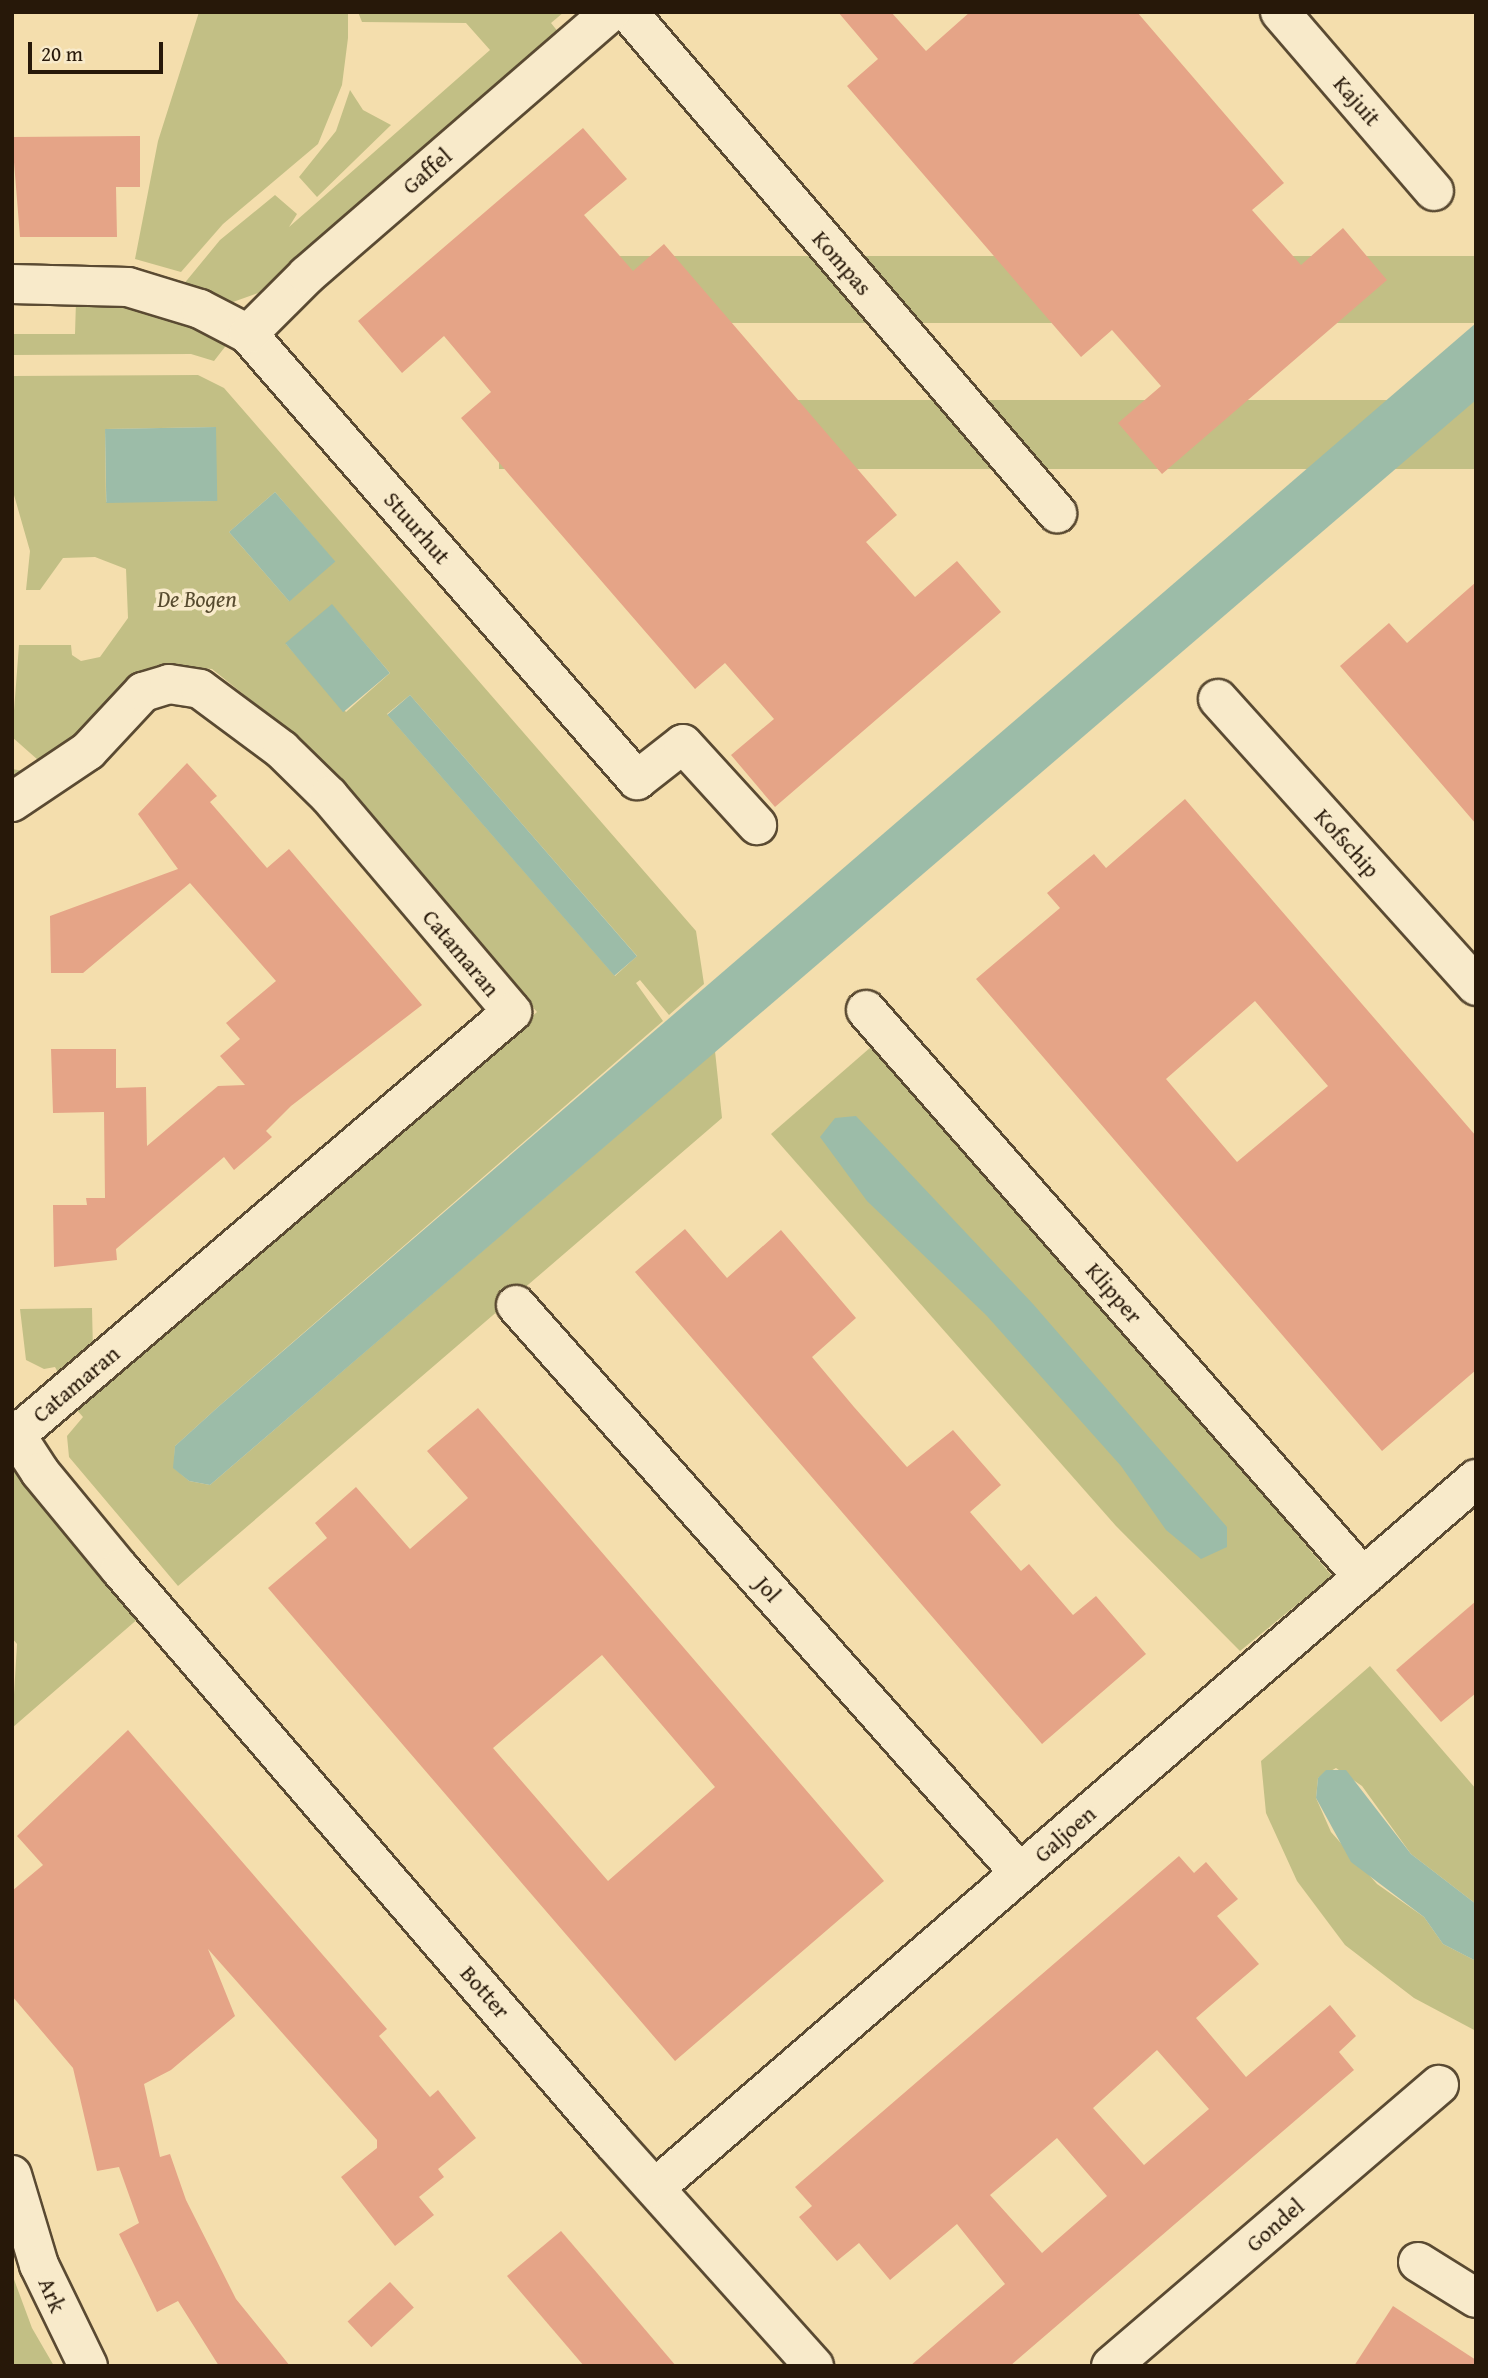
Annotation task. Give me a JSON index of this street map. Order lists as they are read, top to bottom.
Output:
{
  "streets": {
    "street": [
      "Kajuit",
      "Gaffel",
      "Kompas",
      "Stuurhut",
      "Kofschip",
      "Catamaran",
      "Klipper",
      "Jol",
      "Galjoen",
      "Botter",
      "Gondel",
      "Ark"
    ]
  },
  "crossings": [
    ["Gaffel", "Stuurhut"],
    ["Catamaran", "Botter"],
    ["Klipper", "Galjoen"],
    ["Jol", "Galjoen"],
    ["Galjoen", "Botter"]
  ],
  "parks": ["De Bogen"],
  "scale_bar": "20 m"
}
